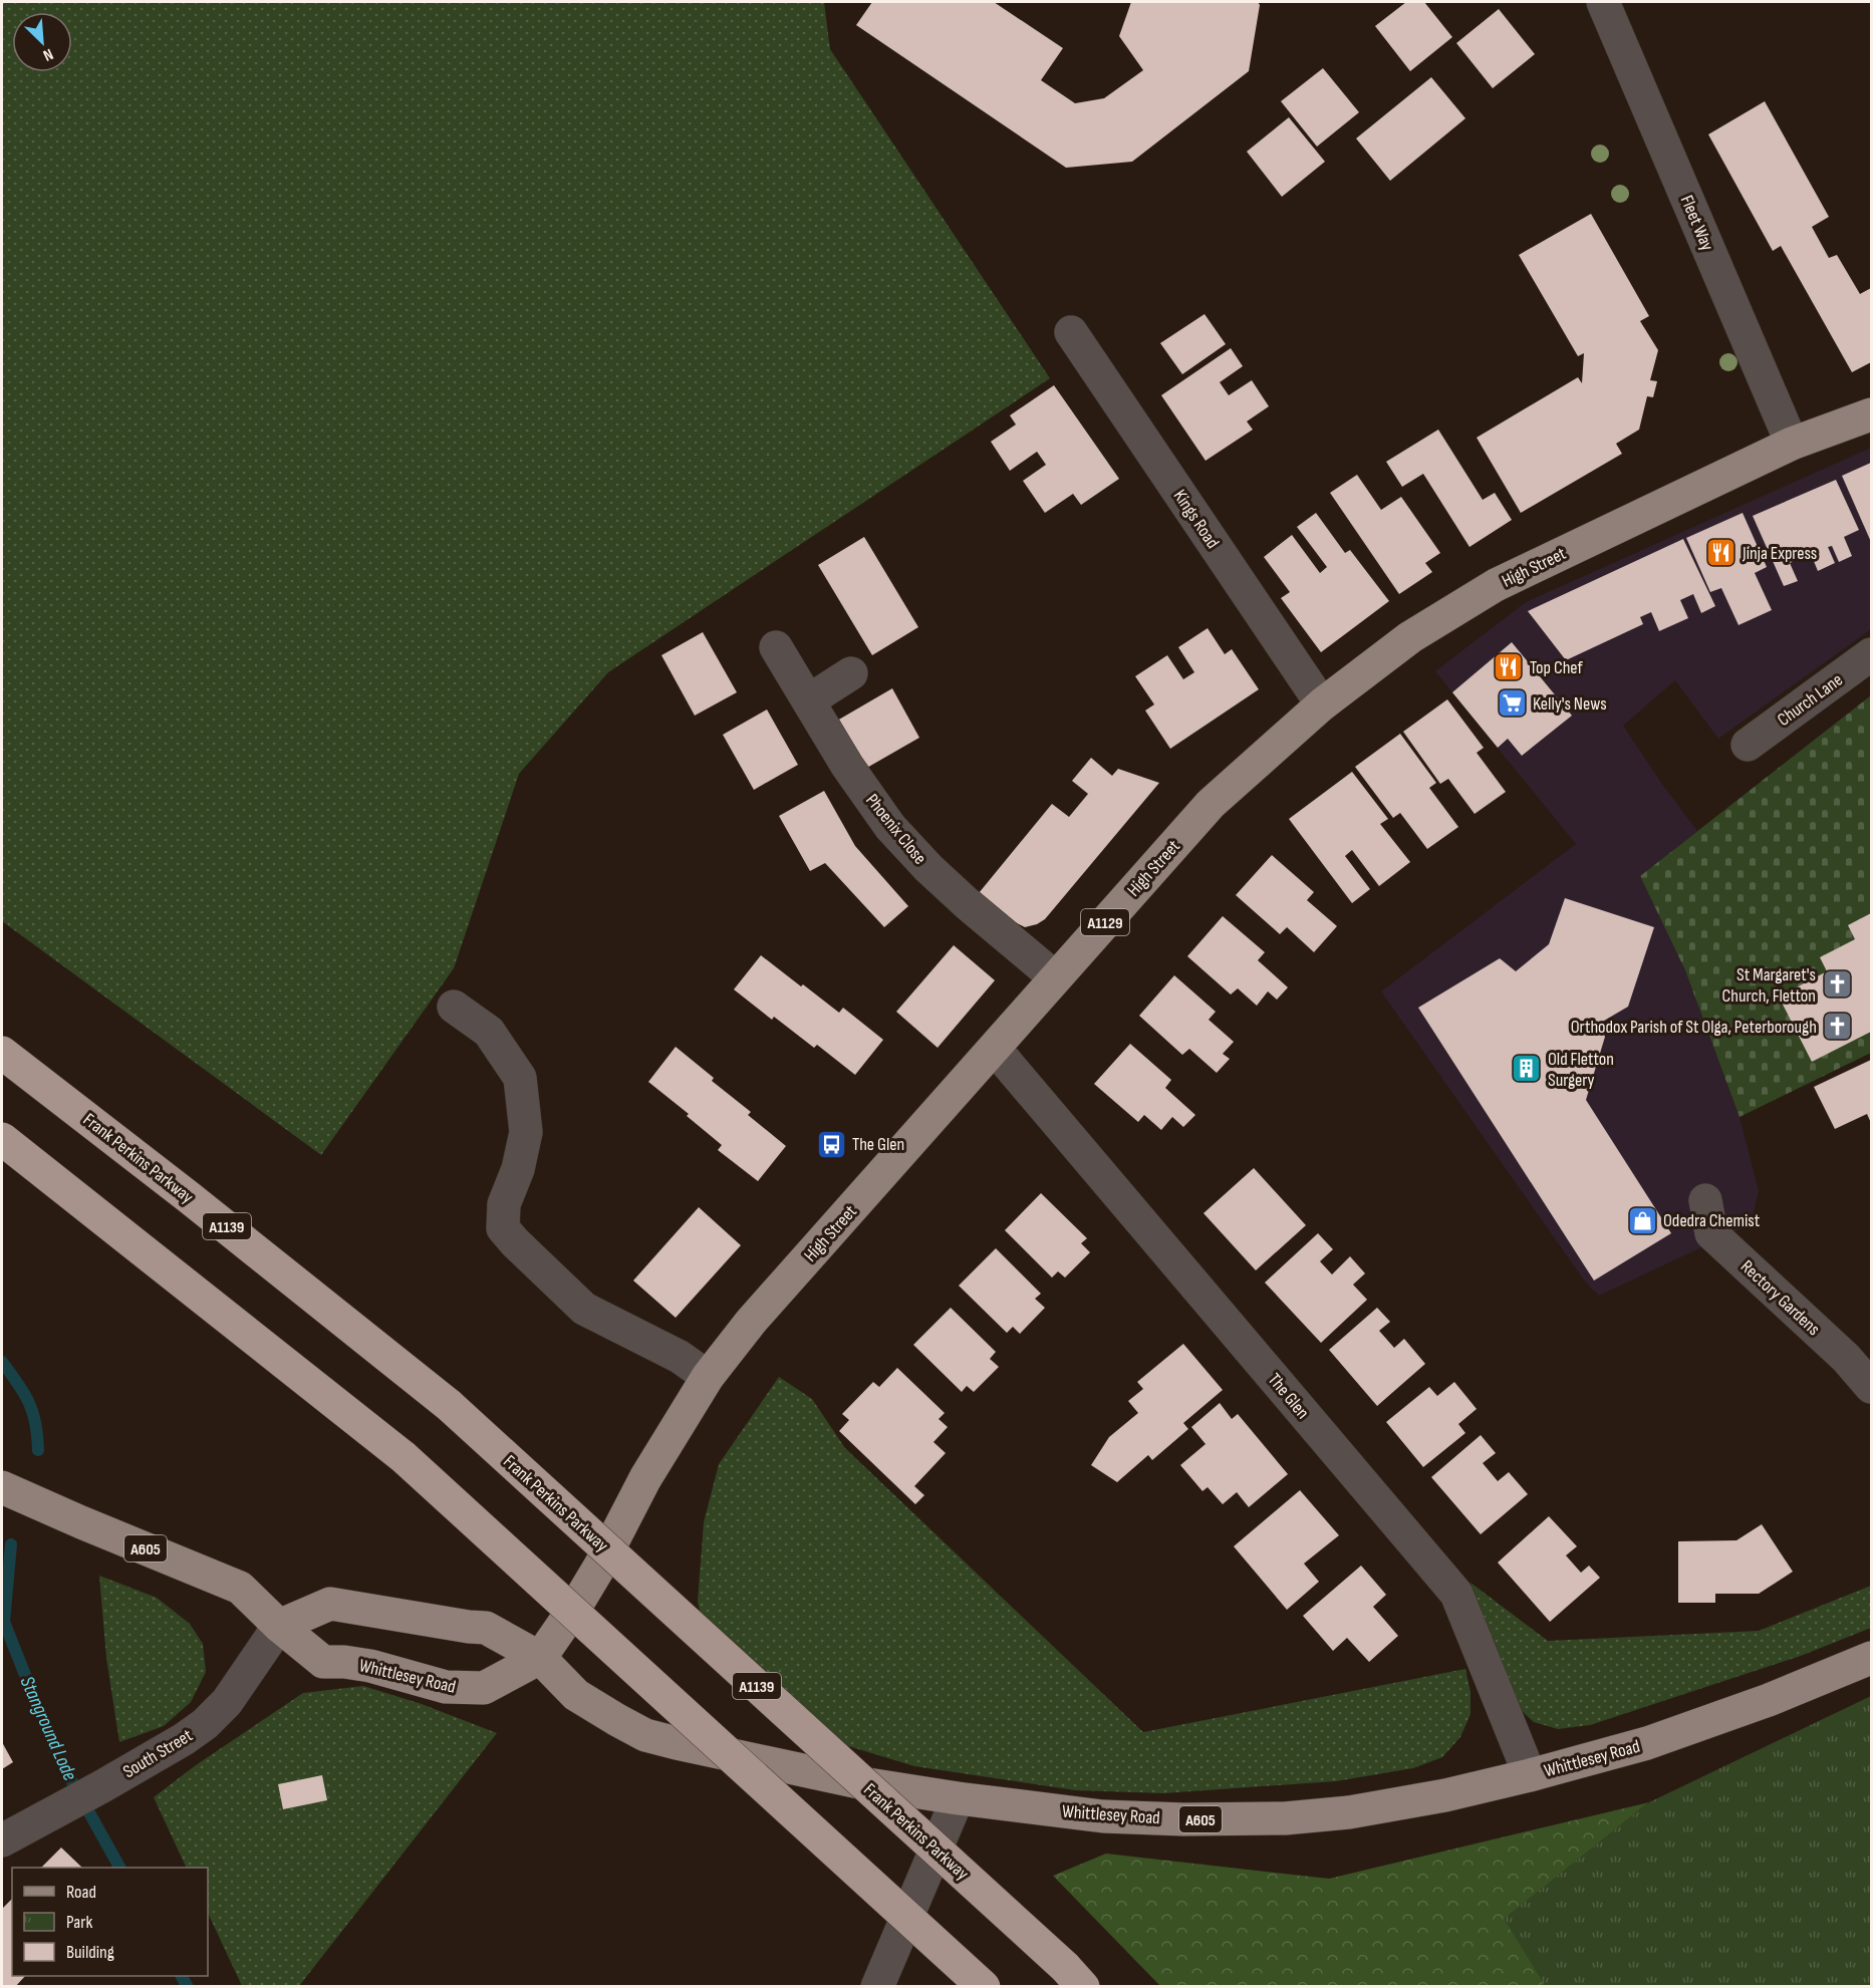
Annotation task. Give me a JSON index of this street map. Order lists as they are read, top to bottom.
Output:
{
  "streets": {
    "highway": ["Frank Perkins Parkway", "A1139"],
    "main road": [
      "High Street",
      "A1129",
      "A605",
      "Whittlesey Road"
    ],
    "street": [
      "Fleet Way",
      "Kings Road",
      "Church Lane",
      "Phoenix Close",
      "Rectory Gardens",
      "The Glen",
      "South Street"
    ]
  },
  "crossings": [
    ["Fleet Way", "High Street"],
    ["Kings Road", "High Street"],
    ["High Street", "Phoenix Close"],
    ["High Street", "The Glen"],
    ["High Street", "Whittlesey Road"],
    ["The Glen", "Whittlesey Road"],
    ["Whittlesey Road", "South Street"]
  ],
  "water": ["Stanground Lode"],
  "places": {
    "restaurant": ["Jinja Express", "Top Chef"],
    "supermarket": ["Kelly's News"],
    "church": ["St Margaret's Church, Fletton", "Orthodox Parish of St Olga, Peterborough"],
    "building": ["Old Fletton Surgery"],
    "bus stop": ["The Glen"],
    "shop": ["Odedra Chemist"]
  },
  "legend": ["Road", "Park", "Building"],
  "north": "bottom right"
}
